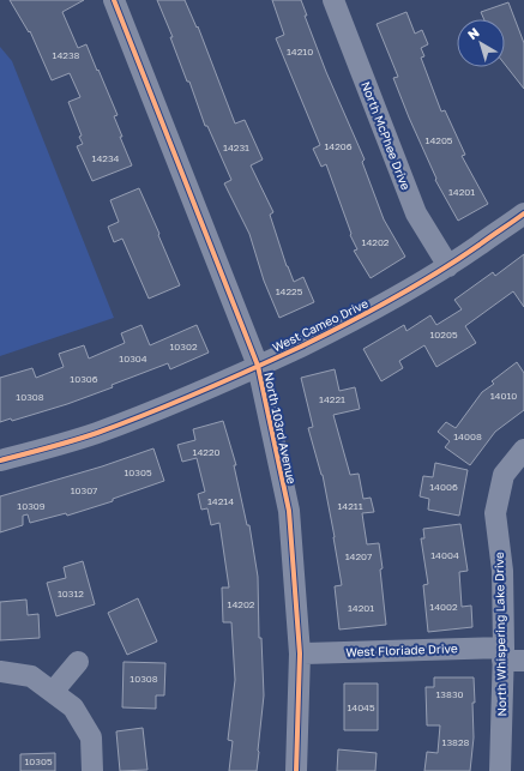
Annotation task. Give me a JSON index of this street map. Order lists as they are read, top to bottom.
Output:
{
  "streets": {
    "street": [
      "North McPhee Drive",
      "West Cameo Drive",
      "North 103rd Avenue",
      "North Whispering Lake Drive",
      "West Floriade Drive"
    ]
  },
  "crossings": [
    ["North McPhee Drive", "West Cameo Drive"],
    ["West Cameo Drive", "North 103rd Avenue"],
    ["North 103rd Avenue", "West Floriade Drive"],
    ["North Whispering Lake Drive", "West Floriade Drive"]
  ],
  "house_numbers": [
    "14210",
    "14238",
    "14205",
    "14206",
    "14231",
    "14234",
    "14201",
    "14202",
    "14225",
    "10205",
    "10302",
    "10304",
    "10306",
    "14010",
    "10308",
    "14221",
    "14008",
    "14220",
    "10305",
    "14006",
    "10307",
    "14214",
    "10309",
    "14211",
    "14004",
    "14207",
    "10312",
    "14202",
    "14002",
    "14201",
    "10308",
    "13830",
    "14045",
    "13828",
    "10305"
  ],
  "north": "top left"
}
